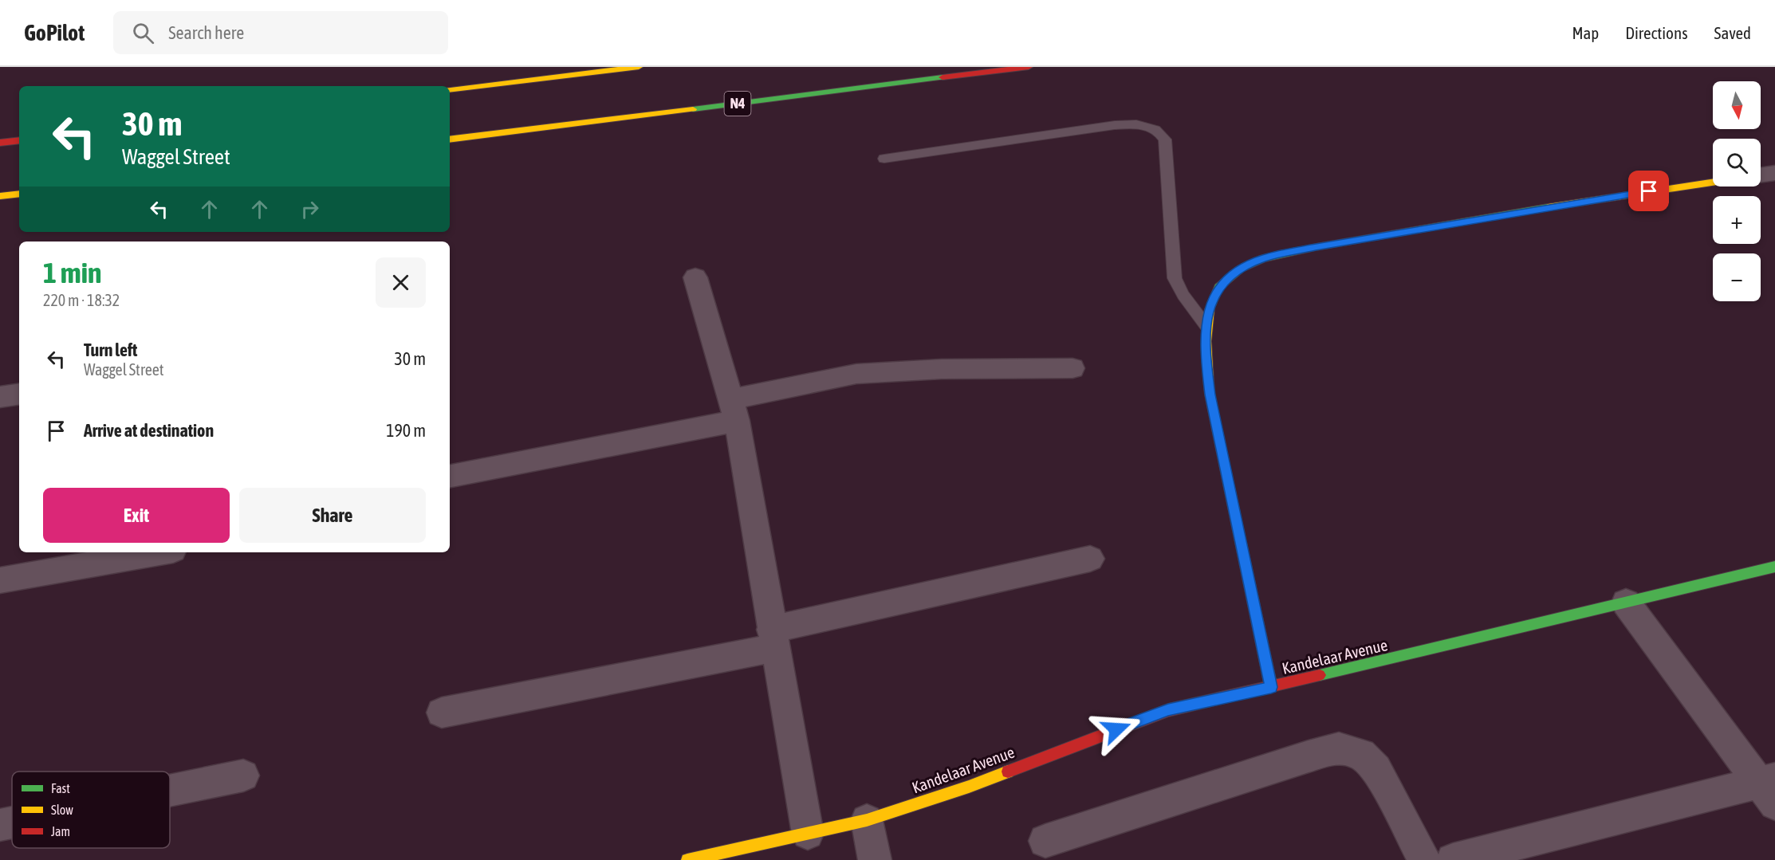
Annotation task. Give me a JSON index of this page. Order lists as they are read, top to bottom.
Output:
{
  "streets": {
    "main road": ["N4", "Kandelaar Avenue"]
  },
  "legend": ["Fast", "Slow", "Jam"],
  "north": "bottom",
  "page": {
    "header": "GoPilot",
    "search": "Search here",
    "nav": ["Map", "Directions", "Saved"],
    "map_buttons": ["+", "−"],
    "turn": ["30 m", "Waggel Street"],
    "heading": ["1 min", "220 m · 18:32"],
    "list": [
      {
        "name": "Turn left",
        "note": "Waggel Street",
        "value": "30 m"
      },
      {
        "name": "Arrive at destination",
        "value": "190 m"
      }
    ],
    "buttons": ["Exit", "Share"]
  }
}
